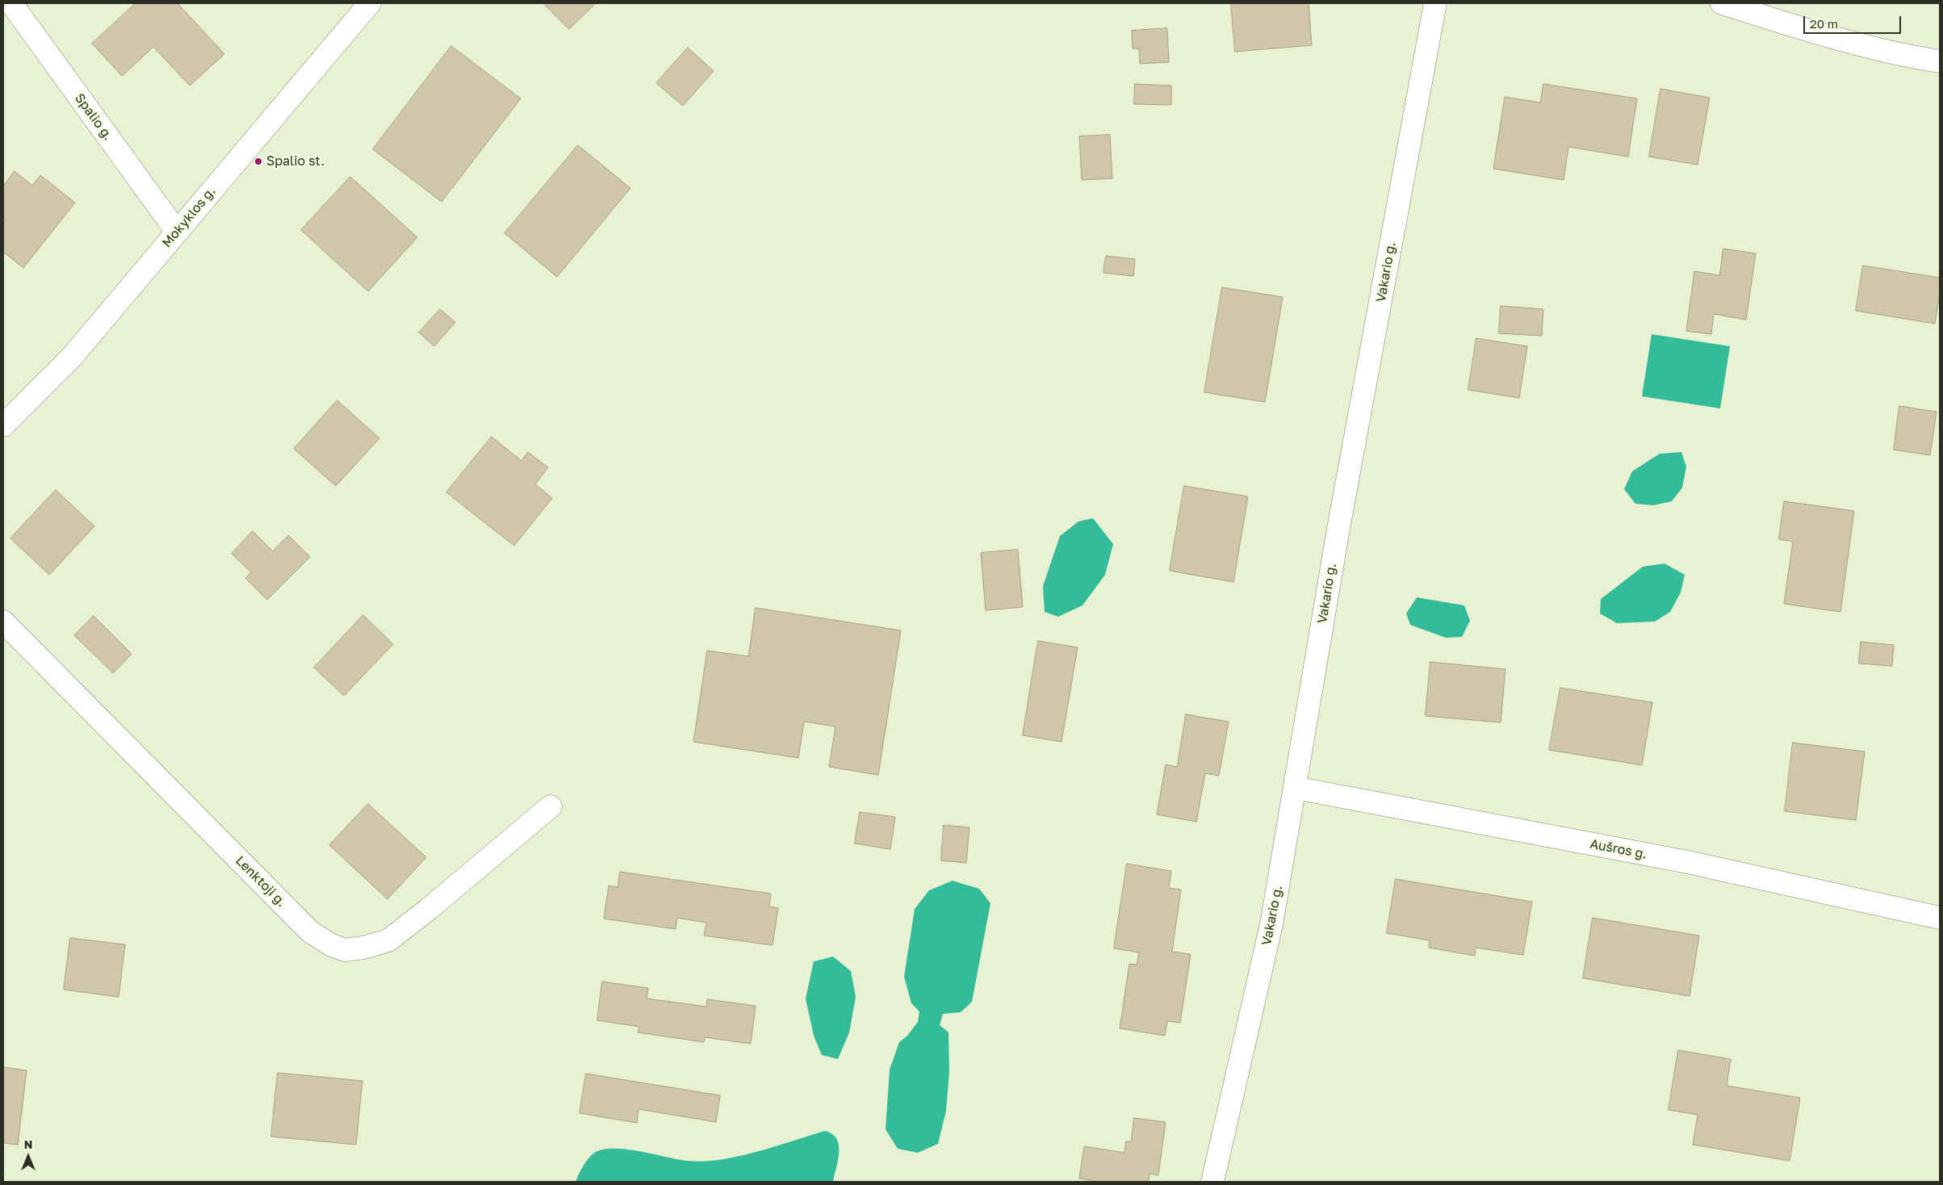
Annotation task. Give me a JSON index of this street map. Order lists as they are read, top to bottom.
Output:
{
  "streets": {
    "street": [
      "Spalio g.",
      "Mokyklos g.",
      "Vakario g.",
      "Aušros g.",
      "Lenktoji g."
    ]
  },
  "crossings": [
    ["Spalio g.", "Mokyklos g."],
    ["Vakario g.", "Aušros g."]
  ],
  "places": ["Spalio st."],
  "scale_bar": "20 m",
  "north": "top"
}
